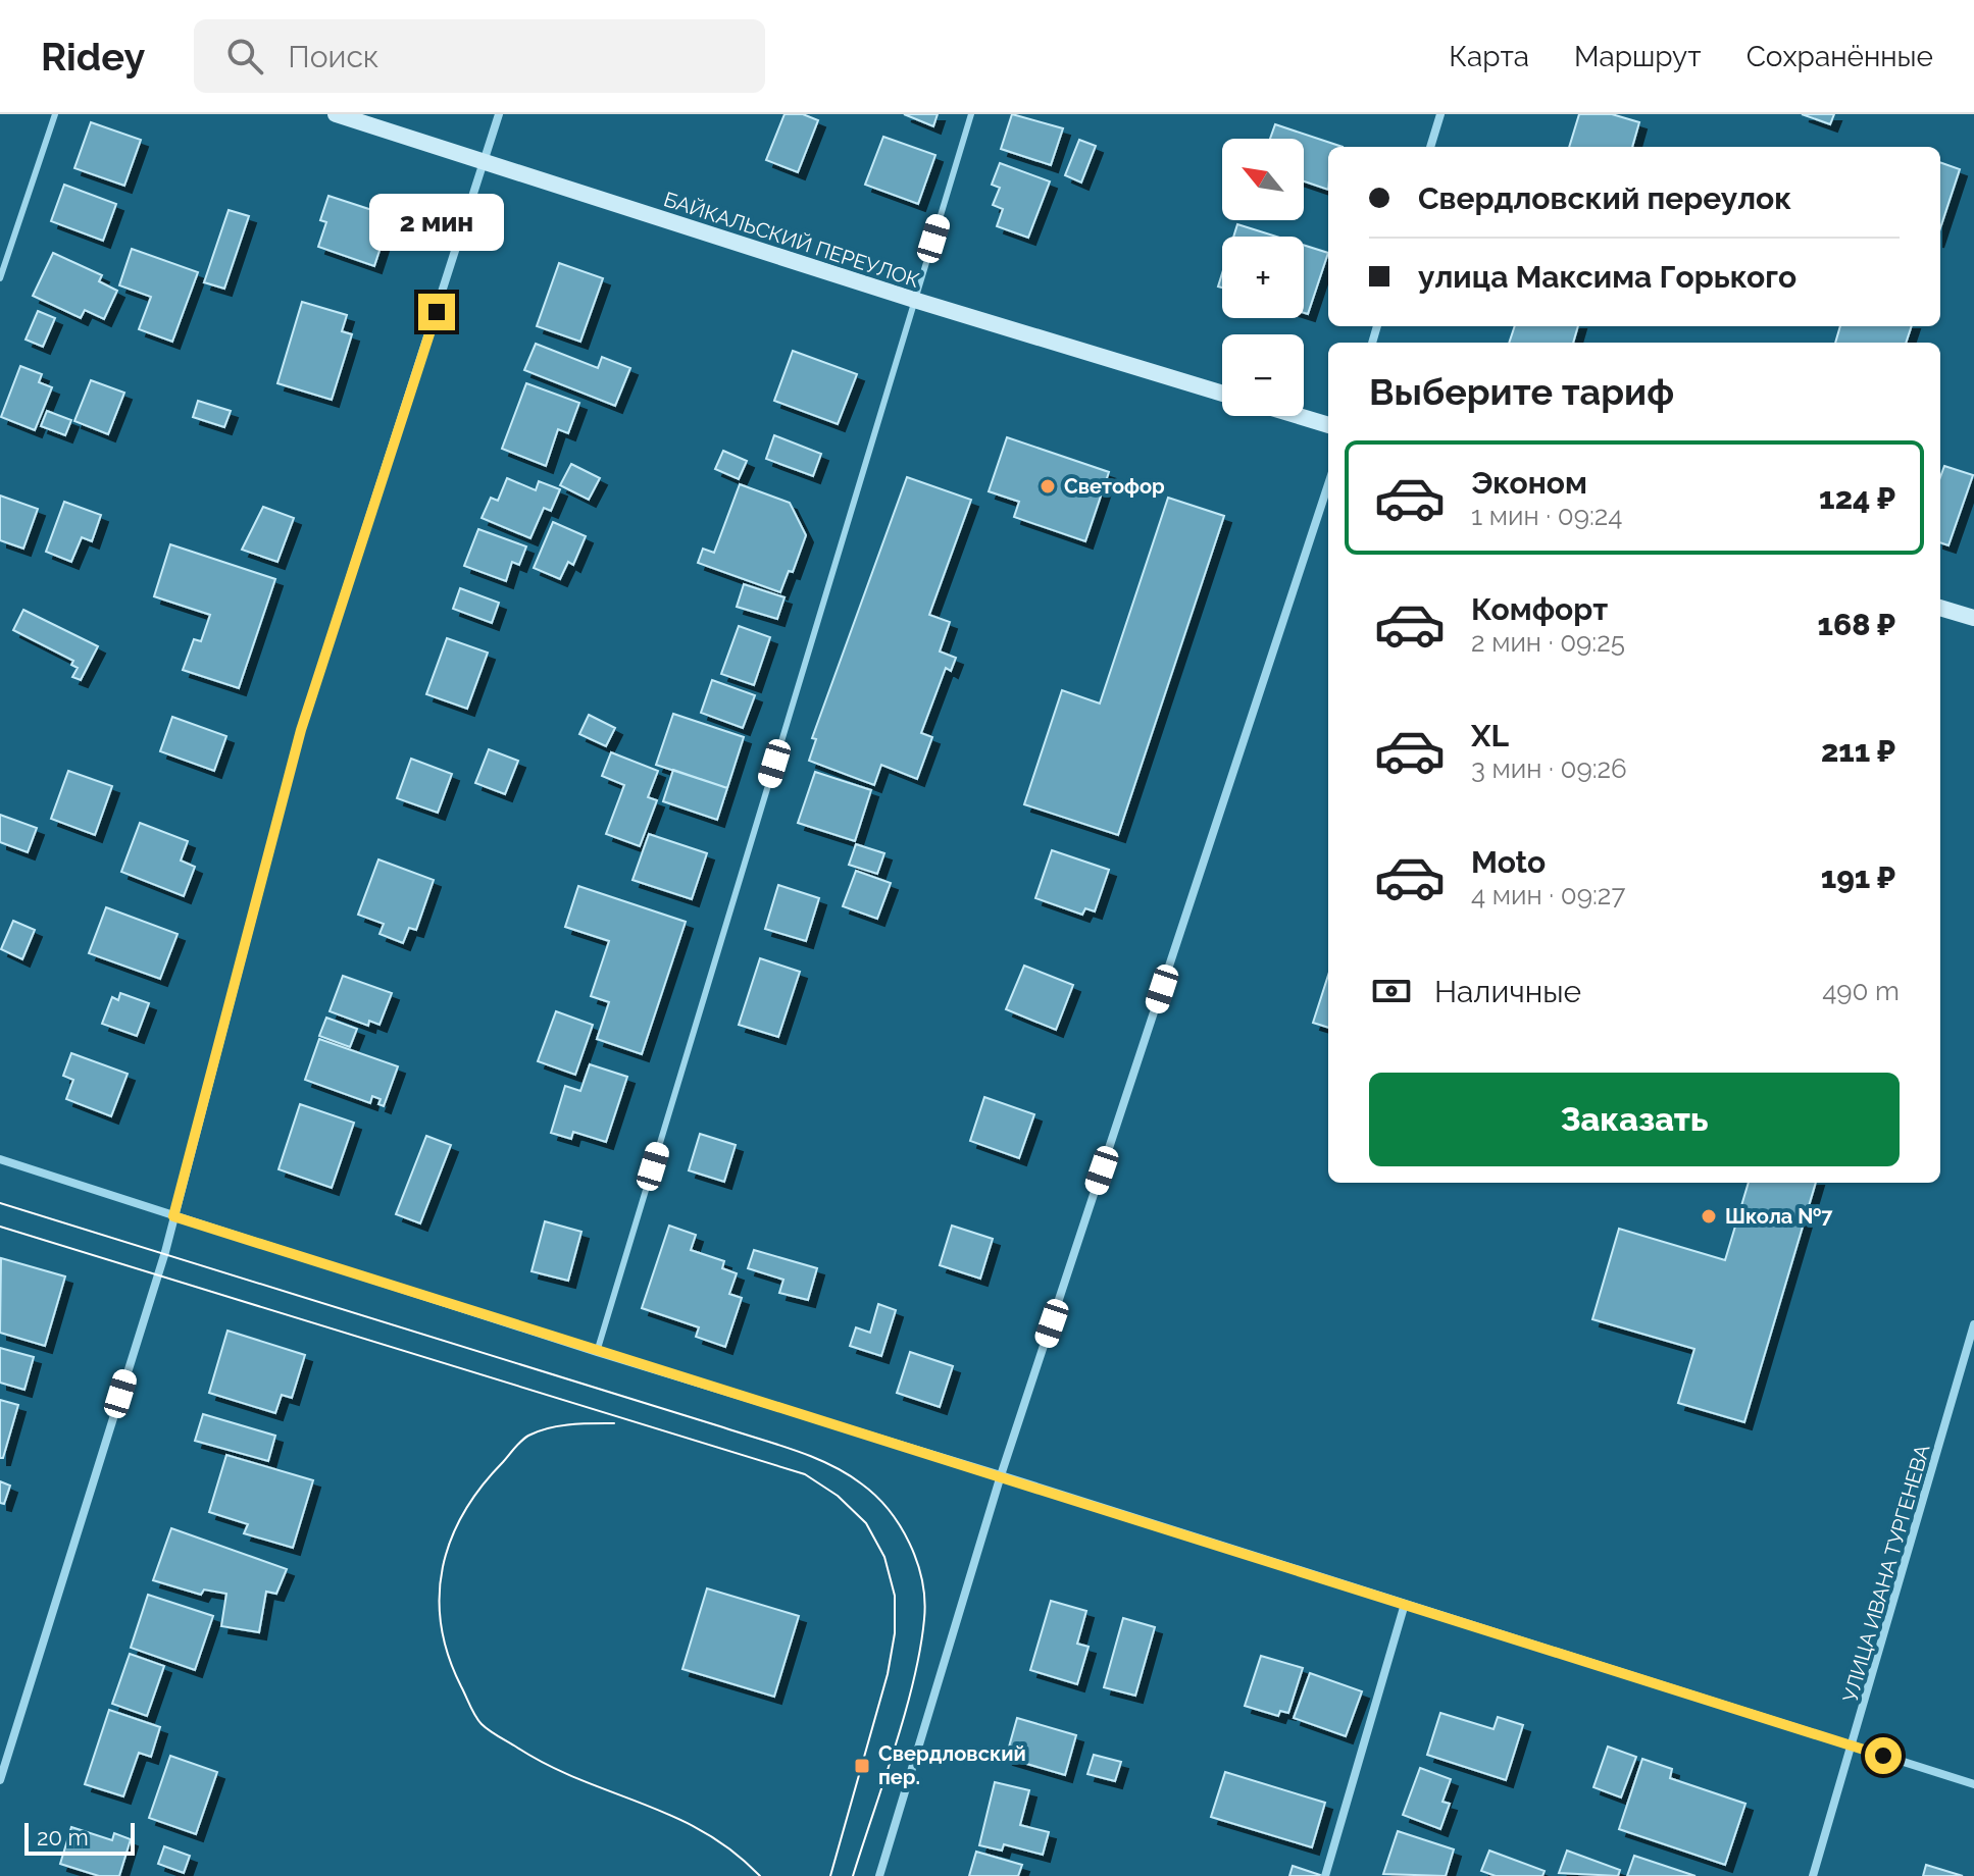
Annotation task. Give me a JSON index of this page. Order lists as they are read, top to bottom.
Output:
{
  "streets": {
    "main road": ["БАЙКАЛЬСКИЙ ПЕРЕУЛОК"],
    "street": ["УЛИЦА ИВАНА ТУРГЕНЕВА"]
  },
  "places": {
    "other": ["Светофор", "Школа №7"],
    "transit": ["Свердловский пер."]
  },
  "scale_bar": "20 m",
  "north": "top left",
  "page": {
    "header": "Ridey",
    "search": "Поиск",
    "nav": ["Карта", "Маршрут", "Сохранённые"],
    "map_buttons": ["+", "−"],
    "banner": ["Свердловский переулок", "улица Максима Горького"],
    "bubble": "2 мин",
    "heading": "Выберите тариф",
    "list": [
      {
        "name": "Эконом",
        "note": "1 мин · 09:24",
        "value": "124 ₽"
      },
      {
        "name": "Комфорт",
        "note": "2 мин · 09:25",
        "value": "168 ₽"
      },
      {
        "name": "XL",
        "note": "3 мин · 09:26",
        "value": "211 ₽"
      },
      {
        "name": "Moto",
        "note": "4 мин · 09:27",
        "value": "191 ₽"
      }
    ],
    "pay": ["Наличные", "490 m"],
    "buttons": "Заказать",
    "scale": "20 m"
  }
}
